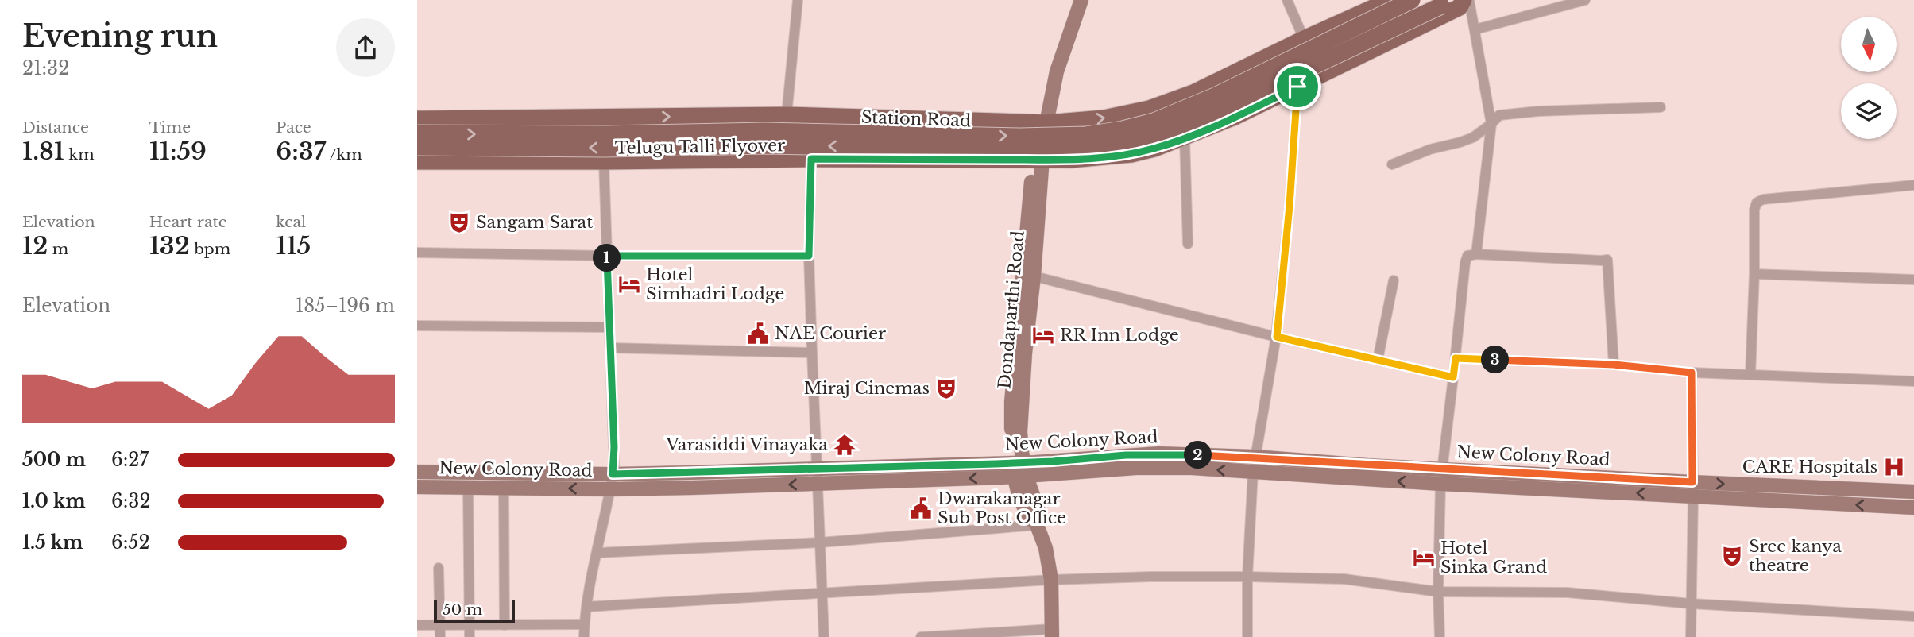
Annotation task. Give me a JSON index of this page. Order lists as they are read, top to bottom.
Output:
{
  "streets": {
    "main road": [
      "Station Road",
      "Telugu Talli Flyover",
      "Dondaparthi Road",
      "New Colony Road"
    ]
  },
  "crossings": [
    ["Dondaparthi Road", "New Colony Road"]
  ],
  "places": {
    "theatre": ["Sangam Sarat", "Miraj Cinemas", "Sree kanya theatre"],
    "hotel": ["Hotel Simhadri Lodge", "RR Inn Lodge", "Hotel Sinka Grand"],
    "public building": ["NAE Courier", "Dwarakanagar Sub Post Office"],
    "temple": ["Varasiddi Vinayaka"],
    "hospital": ["CARE Hospitals"]
  },
  "scale_bar": "50 m",
  "north": "bottom",
  "page": {
    "heading": ["Evening run", "21:32"],
    "stats": [
      ["Distance", "1.81 km"],
      ["Time", "11:59"],
      ["Pace", "6:37 /km"],
      ["Elevation", "12 m"],
      ["Heart rate", "132 bpm"],
      ["kcal", "115"]
    ],
    "pins": ["1", "3", "2"],
    "chart": ["Elevation", "185–196 m"],
    "list": [
      {
        "name": "500 m",
        "note": "6:27"
      },
      {
        "name": "1.0 km",
        "note": "6:32"
      },
      {
        "name": "1.5 km",
        "note": "6:52"
      }
    ],
    "scale": "50 m"
  }
}
